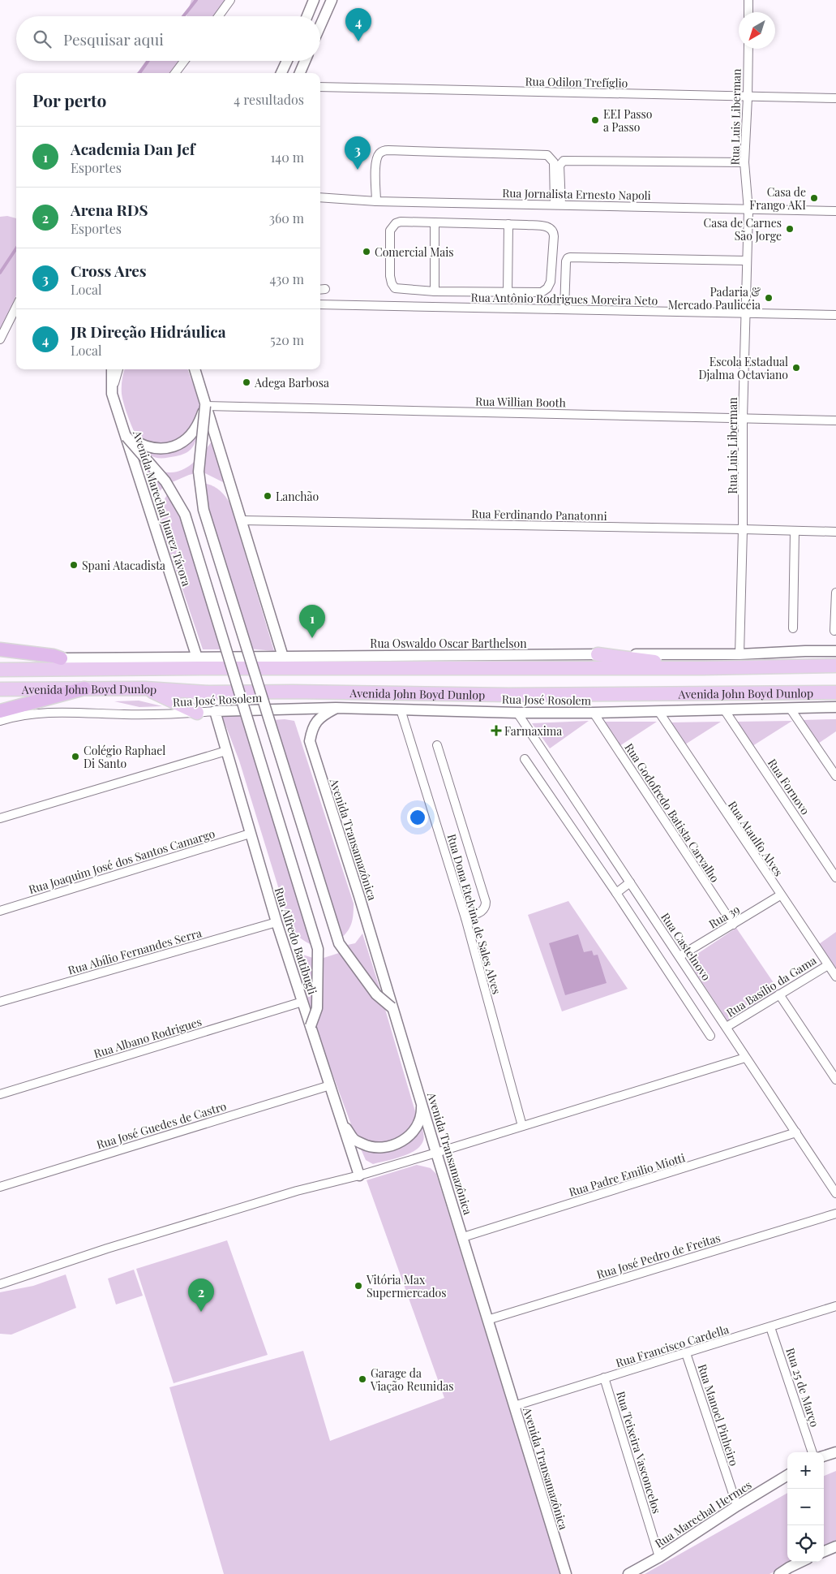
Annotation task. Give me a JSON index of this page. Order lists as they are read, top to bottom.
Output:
{
  "streets": {
    "main road": ["Avenida John Boyd Dunlop"],
    "street": [
      "Rua Odilon Trefíglio",
      "Rua Luis Liberman",
      "Rua Jornalista Ernesto Napoli",
      "Rua Antônio Rodrigues Moreira Neto",
      "Rua Willian Booth",
      "Avenida Marechal Juarez Távora",
      "Rua Ferdinando Panatonni",
      "Rua Oswaldo Oscar Barthelson",
      "Rua José Rosolem",
      "Rua Fornovo",
      "Rua Godofredo Batista Carvalho",
      "Rua Ataulfo Alves",
      "Avenida Transamazônica",
      "Rua Joaquim José dos Santos Camargo",
      "Rua Dona Etelvina de Sales Alves",
      "Rua 39",
      "Rua Alfredo Battibugli",
      "Rua Castelnovo",
      "Rua Abílio Fernandes Serra",
      "Rua Basílio da Gama",
      "Rua Albano Rodrigues",
      "Rua José Guedes de Castro",
      "Rua Padre Emilio Miotti",
      "Rua José Pedro de Freitas",
      "Rua Francisco Cardella",
      "Rua 25 de Março",
      "Rua Manoel Pinheiro",
      "Rua Teixeira Vasconcelos",
      "Rua Marechal Hermes"
    ]
  },
  "crossings": [
    ["Rua Odilon Trefíglio", "Rua Luis Liberman"],
    ["Rua Luis Liberman", "Rua Jornalista Ernesto Napoli"],
    ["Rua Luis Liberman", "Rua Antônio Rodrigues Moreira Neto"],
    ["Rua Luis Liberman", "Rua Willian Booth"],
    ["Rua Luis Liberman", "Rua Ferdinando Panatonni"],
    ["Rua Luis Liberman", "Rua Oswaldo Oscar Barthelson"],
    ["Avenida Marechal Juarez Távora", "Rua Oswaldo Oscar Barthelson"],
    ["Rua José Rosolem", "Rua Fornovo"],
    ["Rua José Rosolem", "Rua Godofredo Batista Carvalho"],
    ["Rua José Rosolem", "Rua Ataulfo Alves"],
    ["Rua José Rosolem", "Avenida Transamazônica"],
    ["Rua José Rosolem", "Rua Dona Etelvina de Sales Alves"],
    ["Rua José Rosolem", "Rua Alfredo Battibugli"],
    ["Rua José Rosolem", "Rua Castelnovo"],
    ["Rua Godofredo Batista Carvalho", "Rua 39"],
    ["Rua Ataulfo Alves", "Rua 39"],
    ["Rua Ataulfo Alves", "Rua Basílio da Gama"],
    ["Avenida Transamazônica", "Rua Padre Emilio Miotti"],
    ["Avenida Transamazônica", "Rua José Pedro de Freitas"],
    ["Avenida Transamazônica", "Rua Francisco Cardella"],
    ["Rua Joaquim José dos Santos Camargo", "Rua Alfredo Battibugli"],
    ["Rua 39", "Rua Castelnovo"],
    ["Rua Alfredo Battibugli", "Rua Abílio Fernandes Serra"],
    ["Rua Alfredo Battibugli", "Rua Albano Rodrigues"],
    ["Rua Alfredo Battibugli", "Rua José Guedes de Castro"],
    ["Rua Castelnovo", "Rua Basílio da Gama"],
    ["Rua Castelnovo", "Rua Padre Emilio Miotti"],
    ["Rua Francisco Cardella", "Rua 25 de Março"],
    ["Rua Francisco Cardella", "Rua Manoel Pinheiro"],
    ["Rua Francisco Cardella", "Rua Teixeira Vasconcelos"],
    ["Rua Manoel Pinheiro", "Rua Marechal Hermes"],
    ["Rua Teixeira Vasconcelos", "Rua Marechal Hermes"]
  ],
  "places": {
    "other": [
      "EEI Passo a Passo",
      "Casa de Frango AKI",
      "Casa de Carnes São Jorge",
      "Comercial Mais",
      "Padaria & Mercado Paulicéia",
      "Escola Estadual Djalma Octaviano",
      "Adega Barbosa",
      "Lanchão",
      "Spani Atacadista",
      "Colégio Raphael Di Santo",
      "Vitória Max Supermercados",
      "Garage da Viação Reunidas"
    ],
    "health": ["Farmaxima"]
  },
  "north": "bottom left",
  "page": {
    "pins": [
      "4",
      "3",
      "1",
      "2"
    ],
    "search": "Pesquisar aqui",
    "heading": ["Por perto", "4 resultados"],
    "list": [
      {
        "mark": "1",
        "name": "Academia Dan Jef",
        "note": "Esportes",
        "value": "140 m"
      },
      {
        "mark": "2",
        "name": "Arena RDS",
        "note": "Esportes",
        "value": "360 m"
      },
      {
        "mark": "3",
        "name": "Cross Ares",
        "note": "Local",
        "value": "430 m"
      },
      {
        "mark": "4",
        "name": "JR Direção Hidráulica",
        "note": "Local",
        "value": "520 m"
      }
    ],
    "map_buttons": ["+", "−"]
  }
}
